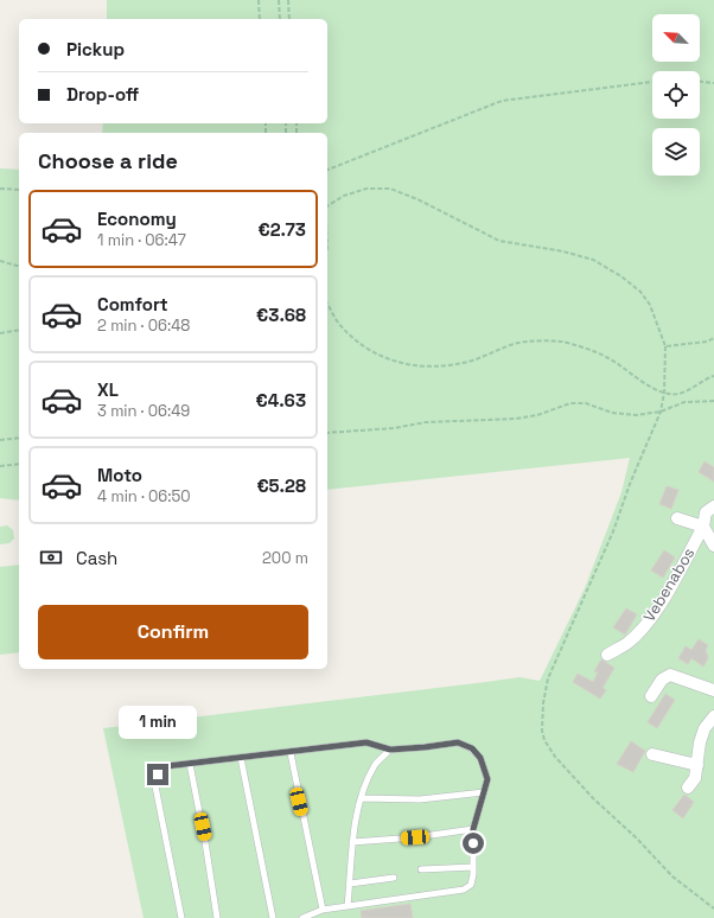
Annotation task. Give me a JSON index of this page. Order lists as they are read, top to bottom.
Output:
{
  "streets": {
    "street": ["Vebenabos"]
  },
  "north": "top left",
  "page": {
    "banner": ["Pickup", "Drop-off"],
    "heading": "Choose a ride",
    "list": [
      {
        "name": "Economy",
        "note": "1 min · 06:47",
        "value": "€2.73"
      },
      {
        "name": "Comfort",
        "note": "2 min · 06:48",
        "value": "€3.68"
      },
      {
        "name": "XL",
        "note": "3 min · 06:49",
        "value": "€4.63"
      },
      {
        "name": "Moto",
        "note": "4 min · 06:50",
        "value": "€5.28"
      }
    ],
    "pay": ["Cash", "200 m"],
    "buttons": "Confirm",
    "bubble": "1 min"
  }
}
